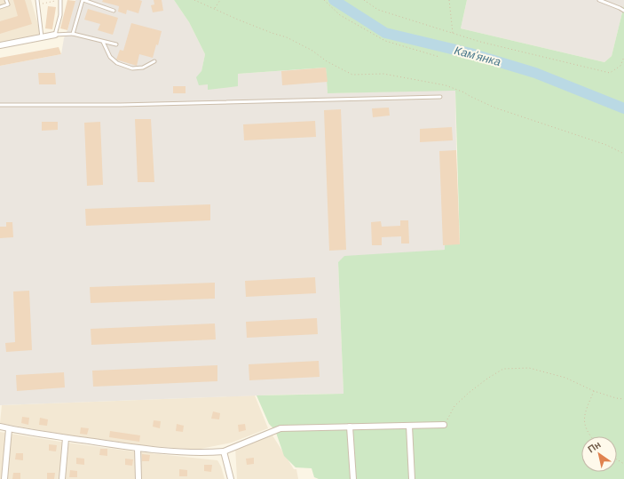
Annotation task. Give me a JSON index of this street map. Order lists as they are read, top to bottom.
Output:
{
  "water": ["Кам'янка"],
  "north": "top left"
}
